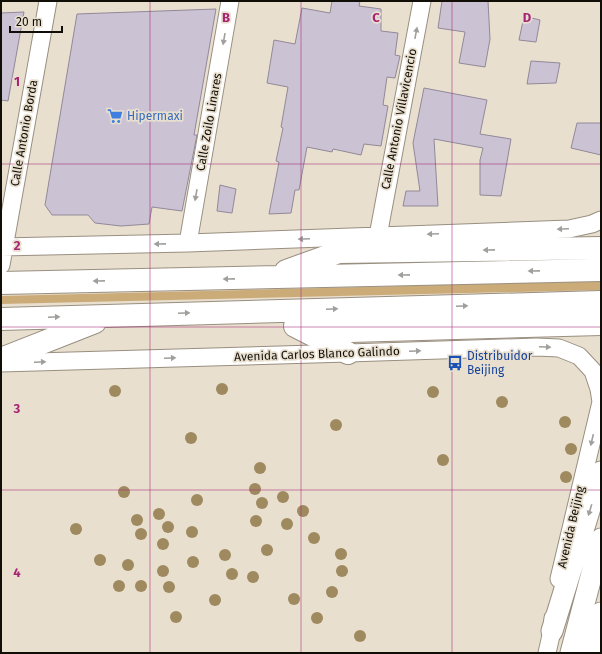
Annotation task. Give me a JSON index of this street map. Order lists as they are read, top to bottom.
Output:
{
  "streets": {
    "street": [
      "Calle Antonio Villavicencio",
      "Calle Zoilo Linares",
      "Calle Antonio Borda",
      "Avenida Carlos Blanco Galindo",
      "Avenida Beijing"
    ]
  },
  "crossings": [
    ["Avenida Carlos Blanco Galindo", "Avenida Beijing"]
  ],
  "one_way": ["Calle Antonio Villavicencio", "Calle Zoilo Linares", "Avenida Beijing"],
  "places": {
    "supermarket": ["Hipermaxi"],
    "bus stop": ["Distribuidor Beijing"]
  },
  "scale_bar": "20 m",
  "grid": {
    "columns": ["B", "C", "D"],
    "rows": [
      "1",
      "2",
      "3",
      "4"
    ]
  }
}
